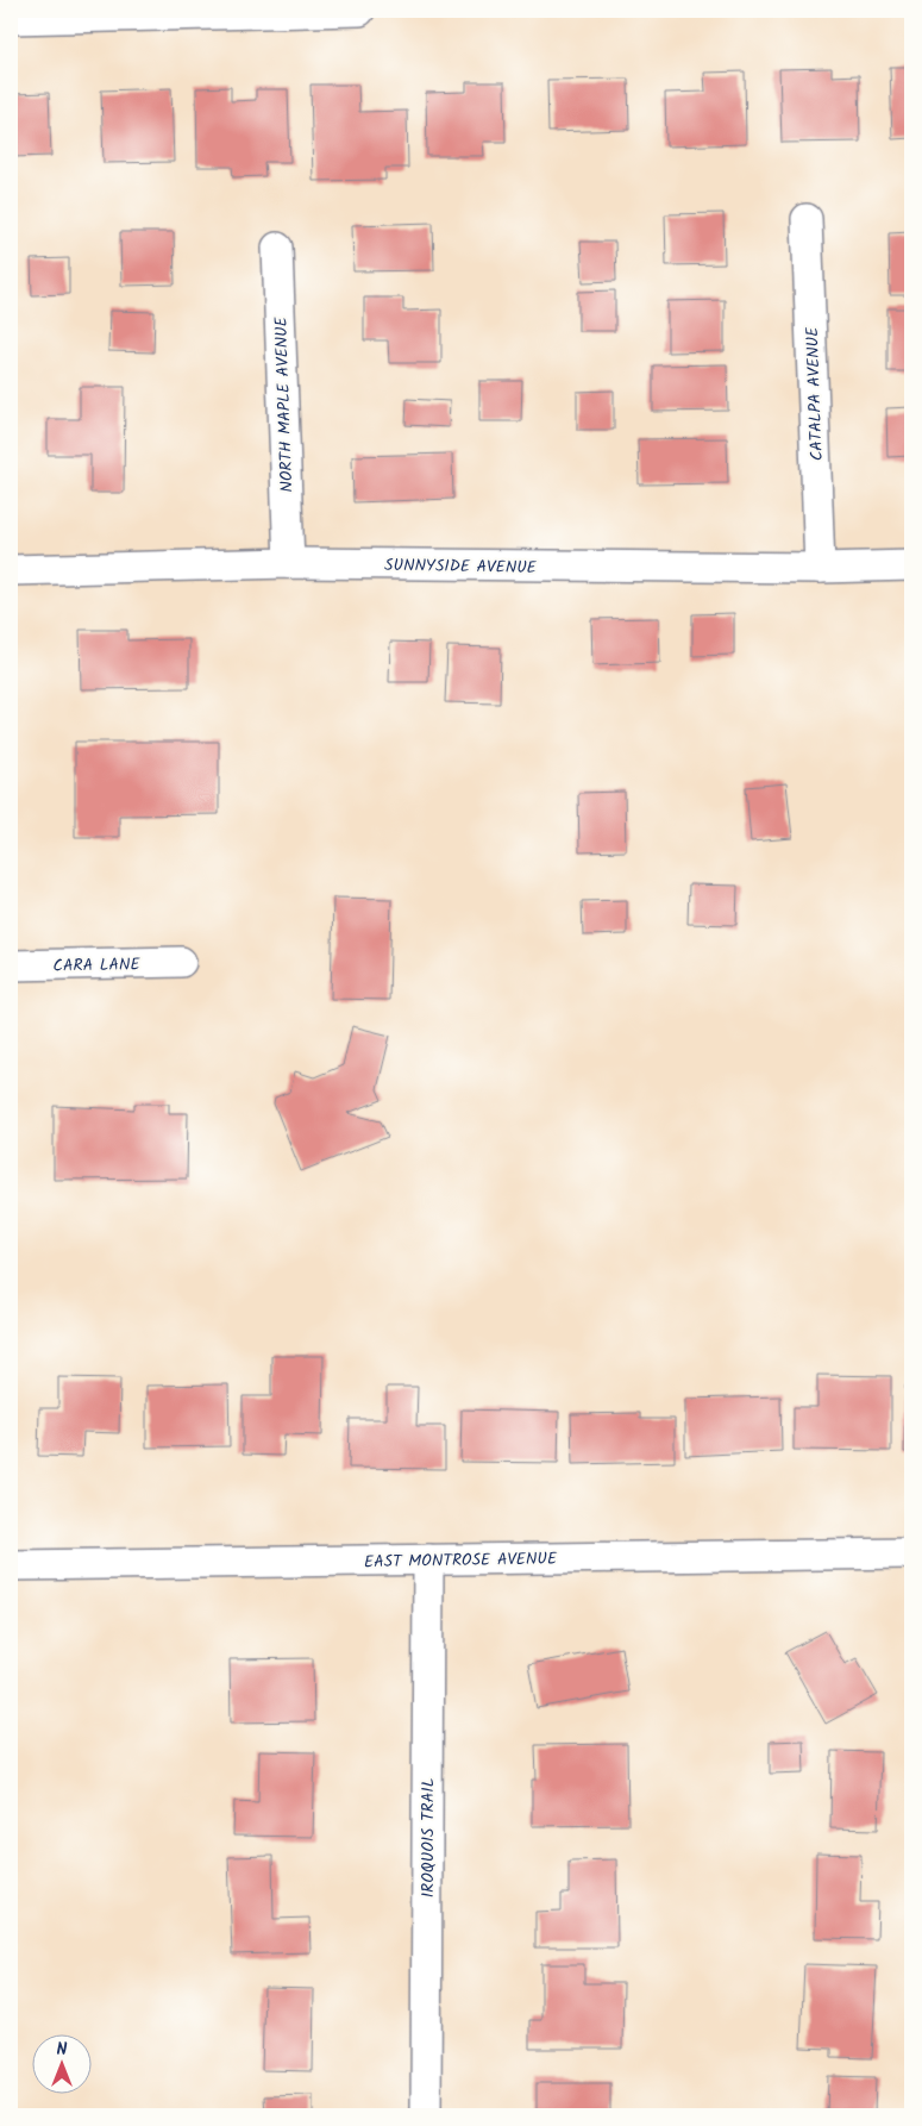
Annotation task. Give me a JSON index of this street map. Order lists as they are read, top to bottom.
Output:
{
  "streets": {
    "street": [
      "CATALPA AVENUE",
      "NORTH MAPLE AVENUE",
      "SUNNYSIDE AVENUE",
      "CARA LANE",
      "EAST MONTROSE AVENUE",
      "IROQUOIS TRAIL"
    ]
  },
  "crossings": [
    ["CATALPA AVENUE", "SUNNYSIDE AVENUE"],
    ["NORTH MAPLE AVENUE", "SUNNYSIDE AVENUE"],
    ["EAST MONTROSE AVENUE", "IROQUOIS TRAIL"]
  ],
  "north": "top"
}
